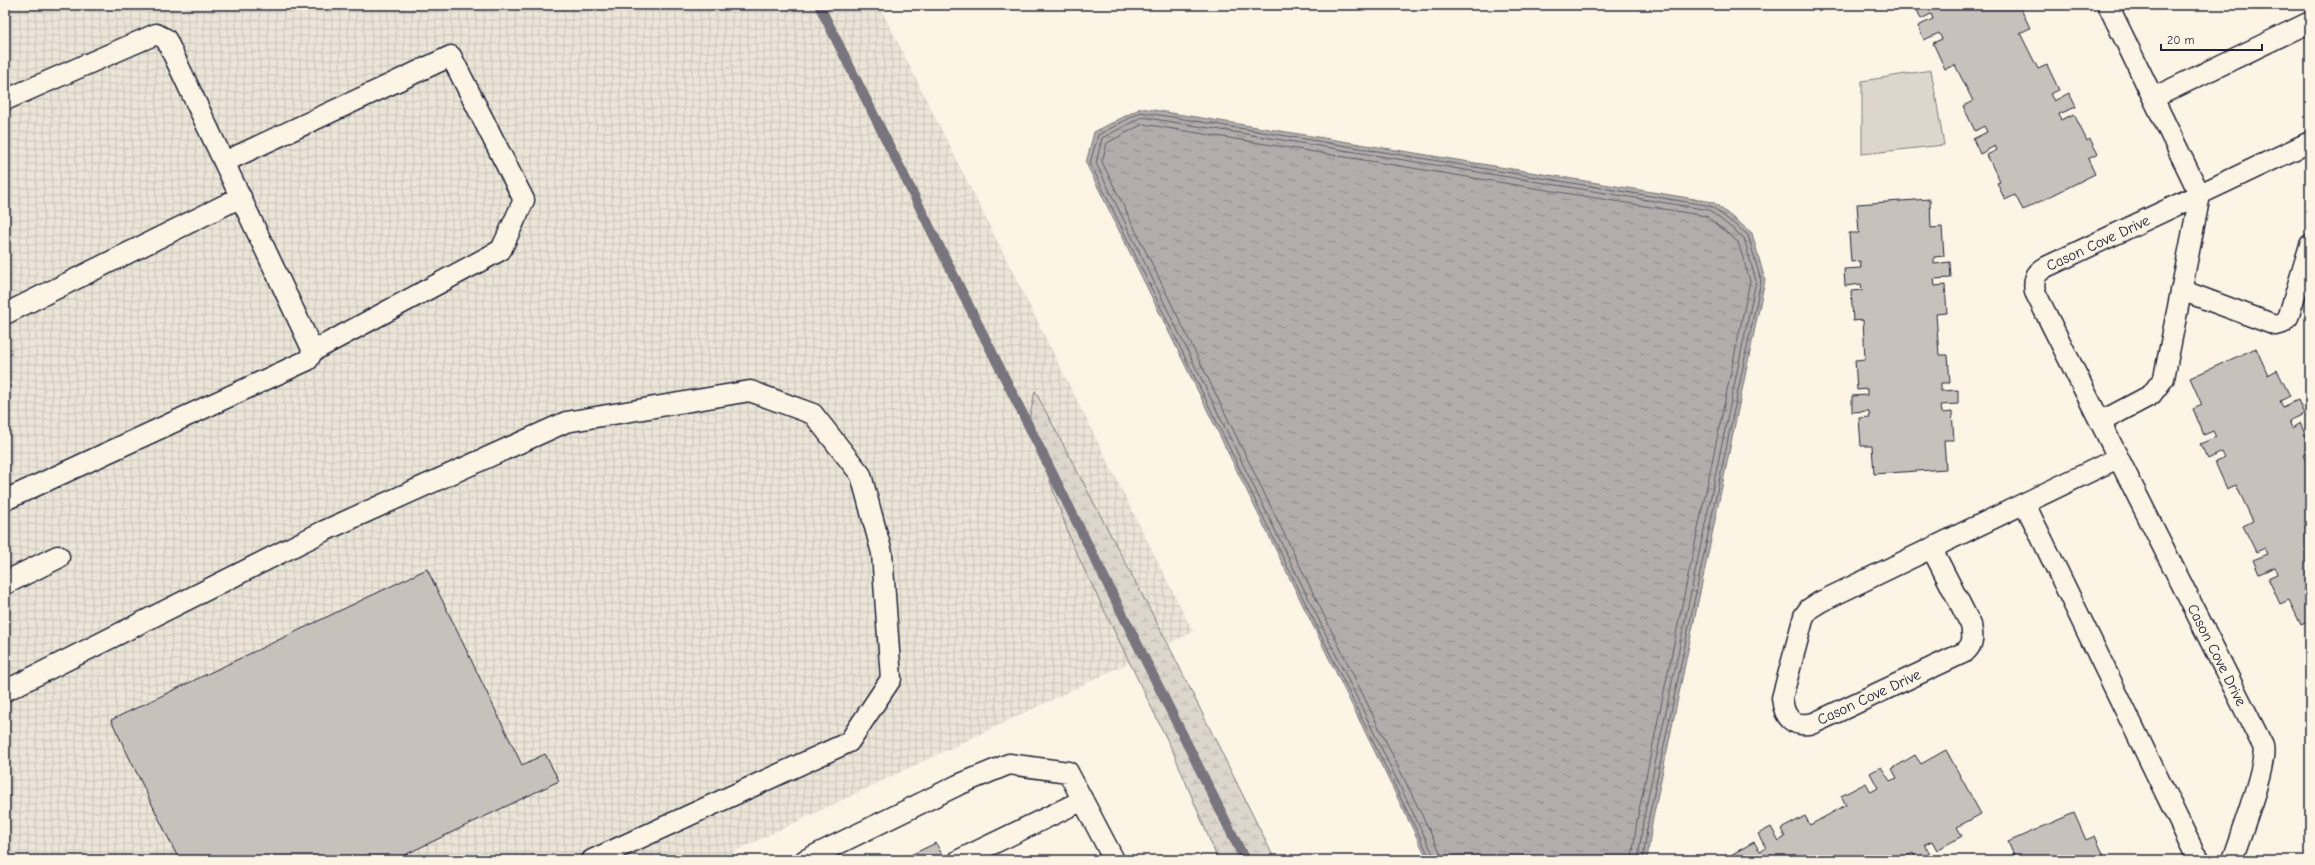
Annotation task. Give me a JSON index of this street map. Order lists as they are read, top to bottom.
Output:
{
  "streets": {
    "lane": ["Cason Cove Drive"]
  },
  "scale_bar": "20 m"
}
